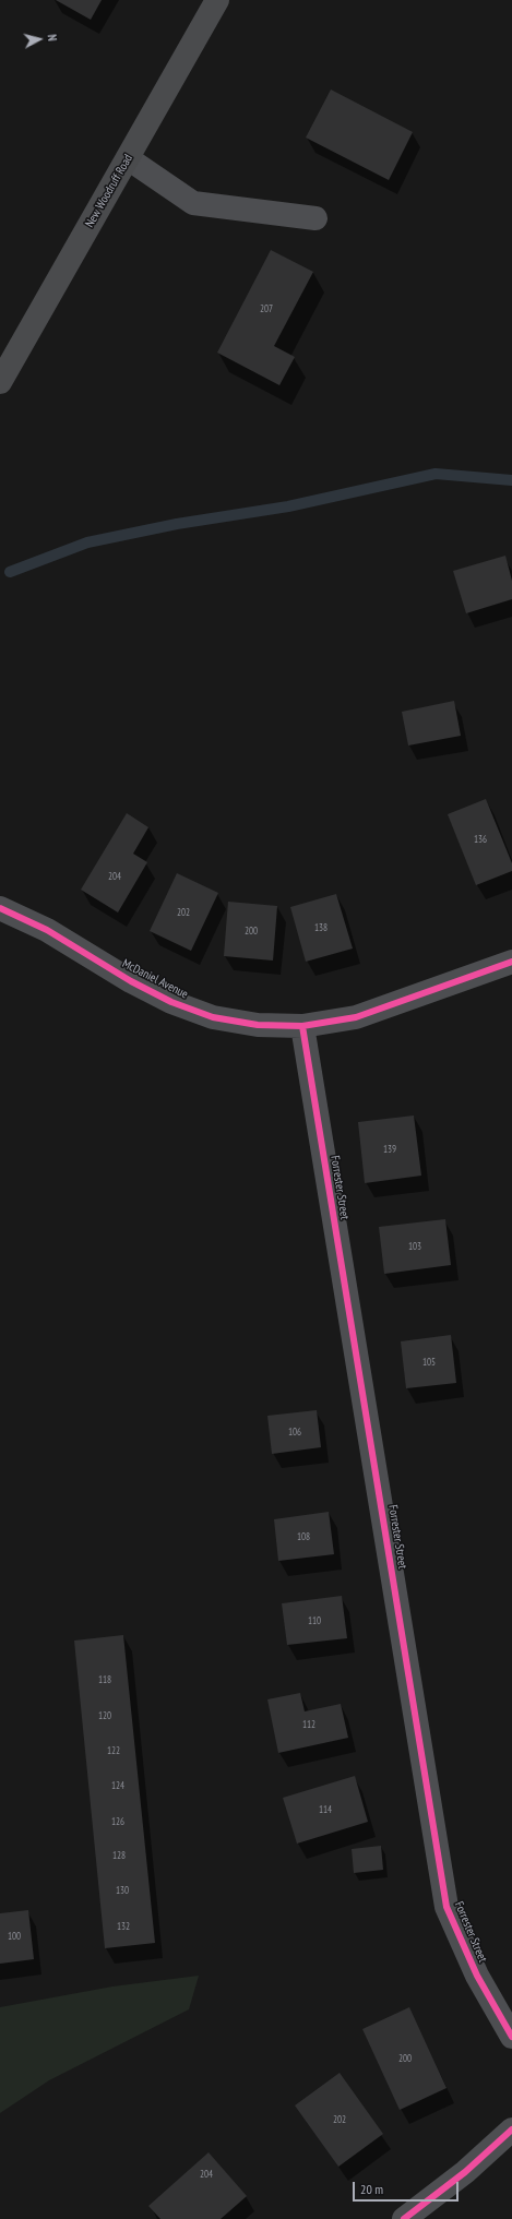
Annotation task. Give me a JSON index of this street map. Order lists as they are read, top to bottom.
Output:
{
  "streets": {
    "main road": ["New Woodruff Road"],
    "street": ["McDaniel Avenue", "Forrester Street"]
  },
  "crossings": [
    ["McDaniel Avenue", "Forrester Street"]
  ],
  "house_numbers": [
    "207",
    "136",
    "204",
    "202",
    "138",
    "200",
    "139",
    "103",
    "105",
    "106",
    "108",
    "110",
    "118",
    "120",
    "112",
    "122",
    "124",
    "114",
    "126",
    "128",
    "130",
    "132",
    "100",
    "200",
    "202",
    "204"
  ],
  "scale_bar": "20 m",
  "north": "right"
}
